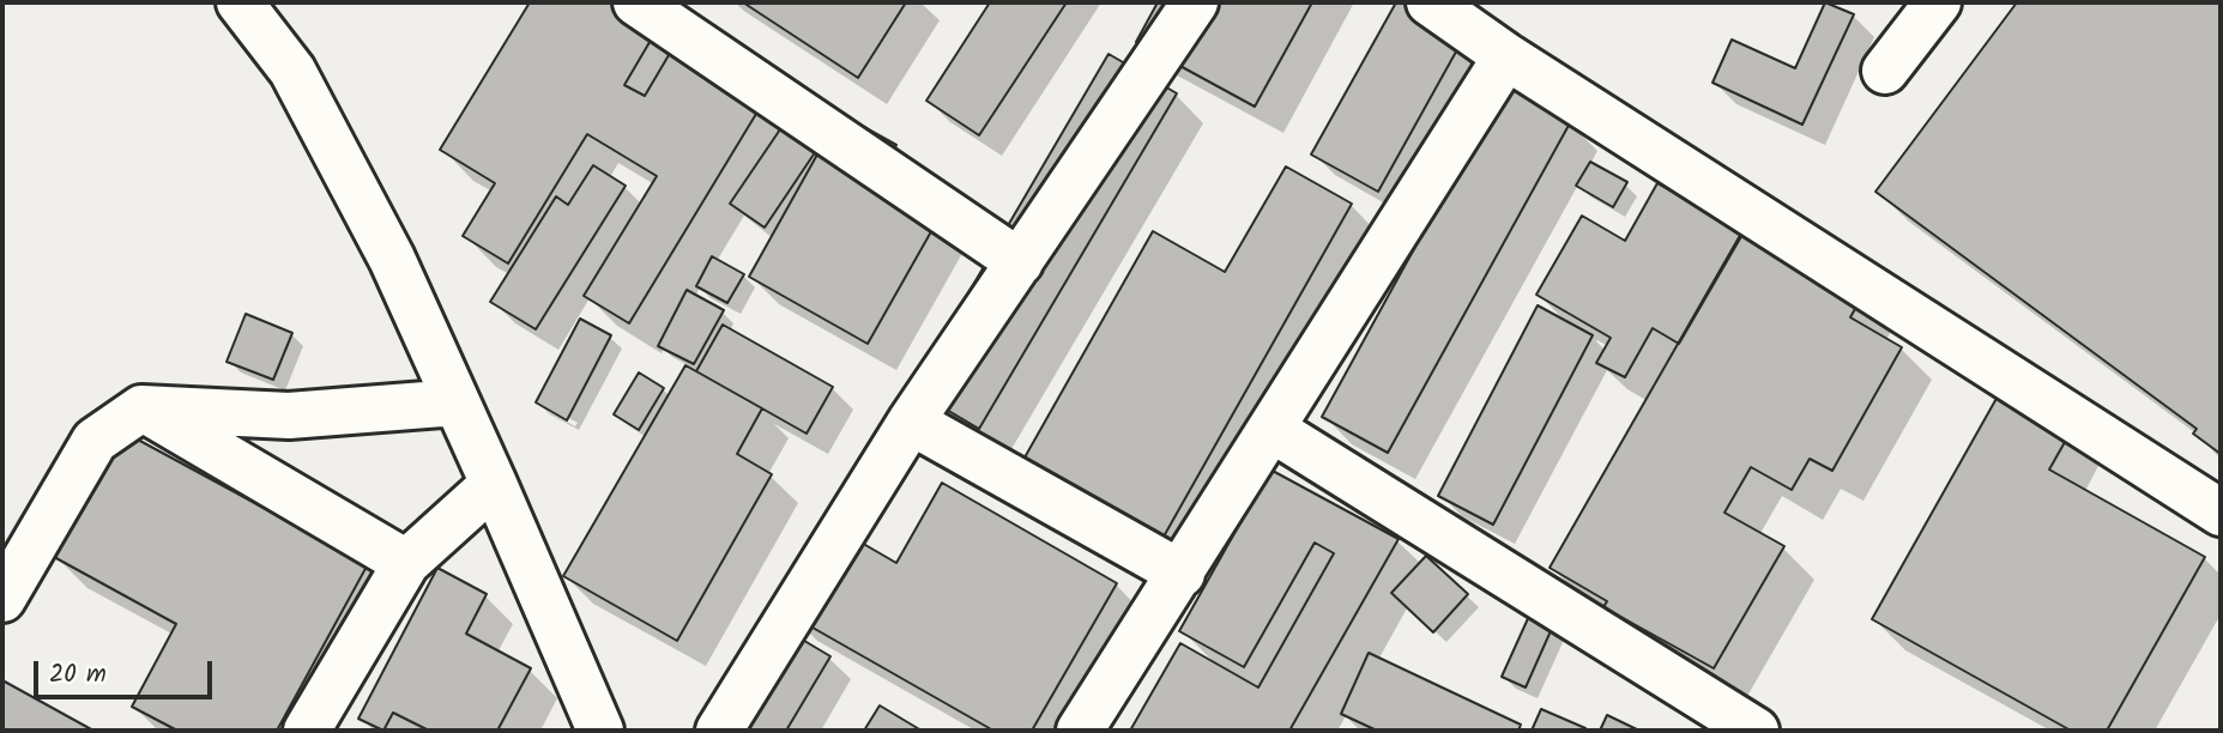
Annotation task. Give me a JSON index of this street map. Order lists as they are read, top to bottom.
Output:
{
  "scale_bar": "20 m"
}
